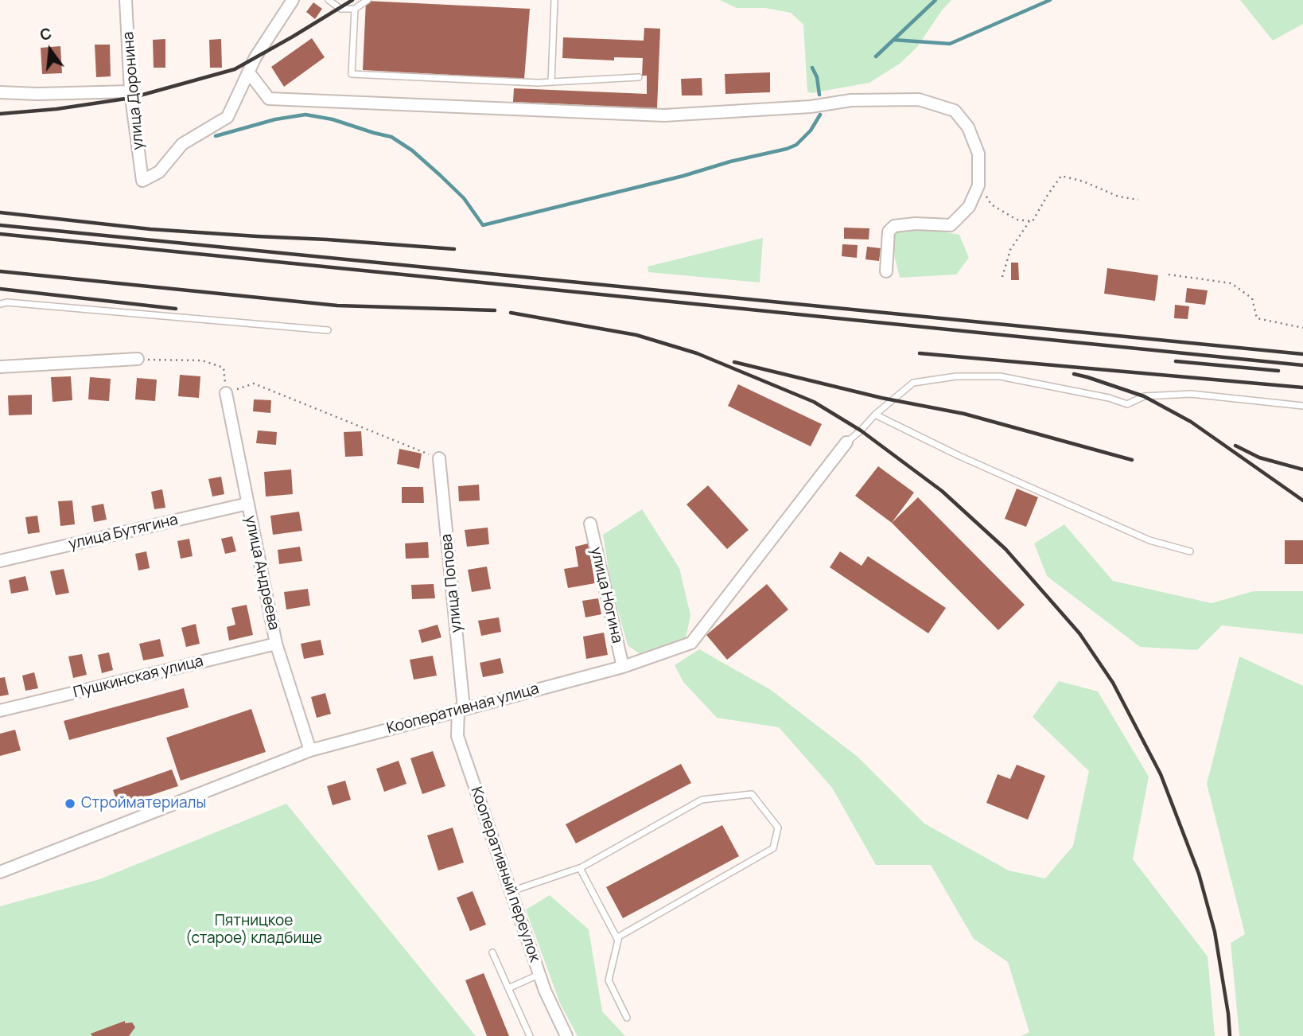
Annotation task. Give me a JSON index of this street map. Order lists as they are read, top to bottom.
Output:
{
  "streets": {
    "street": [
      "улица Доронина",
      "улица Бутягина",
      "улица Андреева",
      "улица Попова",
      "улица Ногина",
      "Пушкинская улица",
      "Кооперативная улица",
      "Кооперативный переулок"
    ]
  },
  "crossings": [
    ["улица Бутягина", "улица Андреева"],
    ["улица Андреева", "Пушкинская улица"],
    ["улица Андреева", "Кооперативная улица"],
    ["улица Попова", "Кооперативная улица"],
    ["улица Попова", "Кооперативный переулок"],
    ["улица Ногина", "Кооперативная улица"],
    ["Кооперативная улица", "Кооперативный переулок"]
  ],
  "parks": ["Пятницкое (старое) кладбище"],
  "places": ["Стройматериалы"],
  "north": "top"
}
